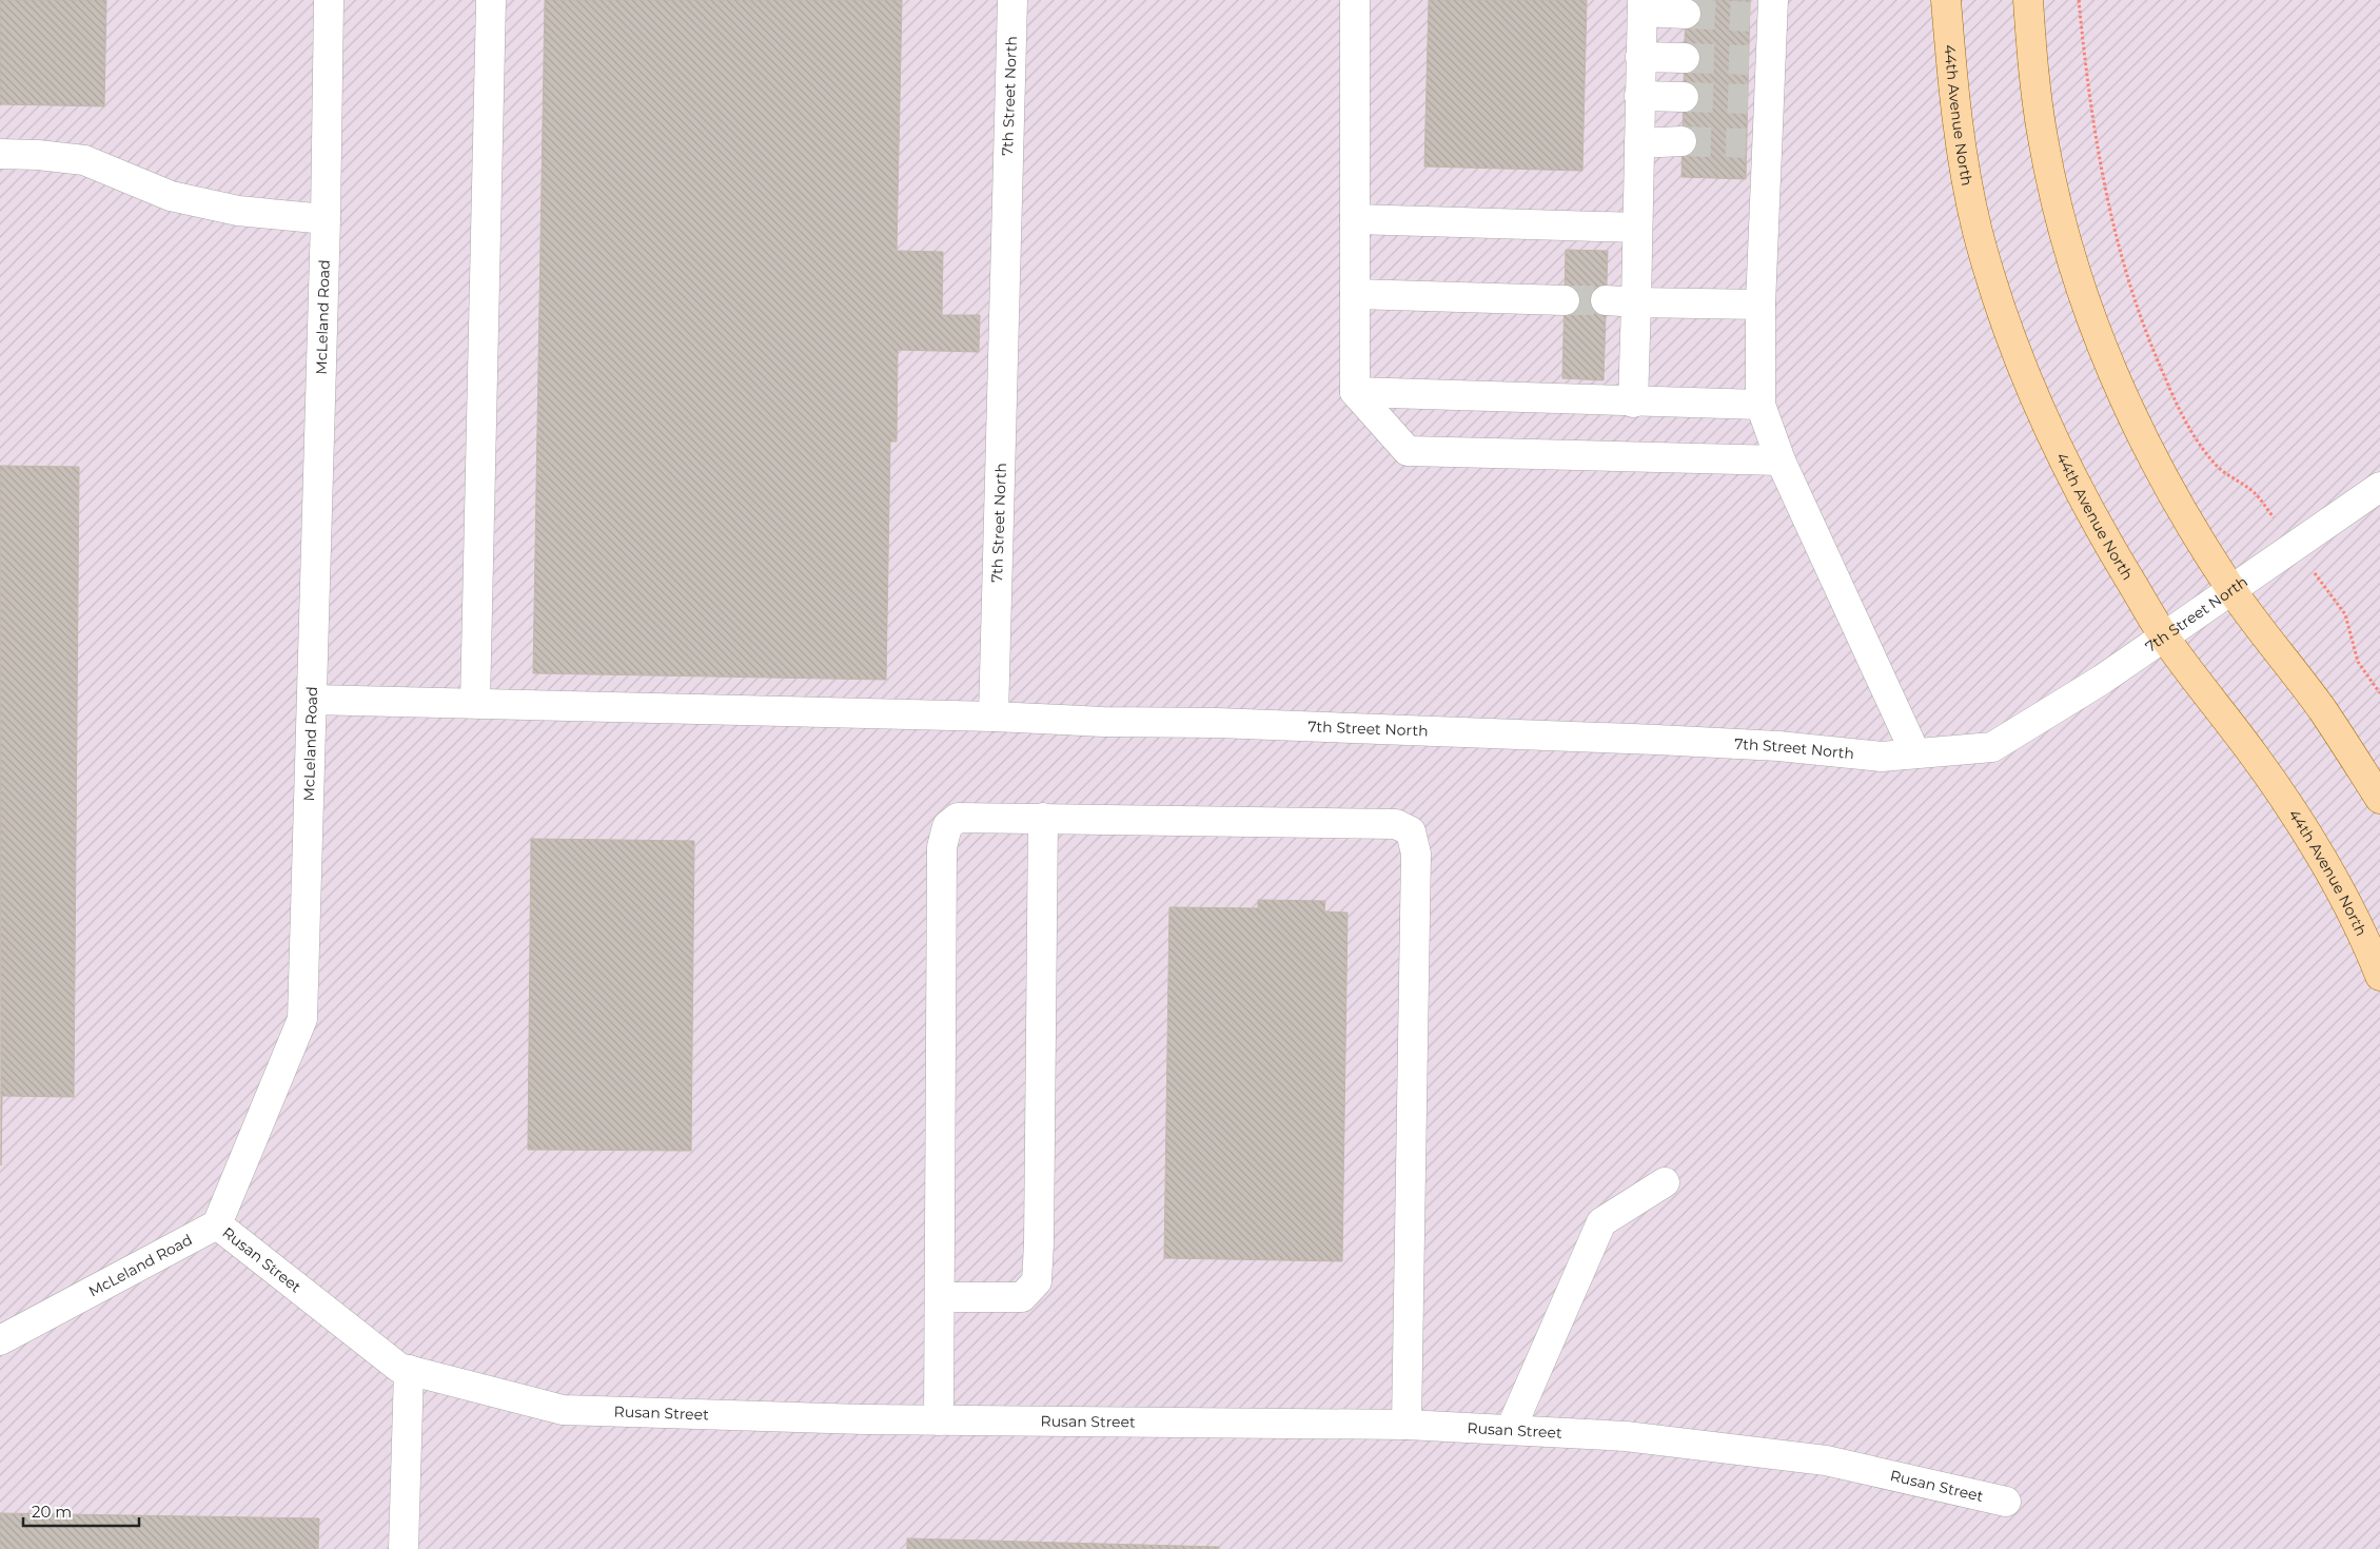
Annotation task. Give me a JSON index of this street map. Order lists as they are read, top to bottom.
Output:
{
  "streets": {
    "main road": ["44th Avenue North"],
    "lane": ["7th Street North", "McLeland Road", "Rusan Street"]
  },
  "crossings": [
    ["7th Street North", "44th Avenue North"],
    ["McLeland Road", "Rusan Street"]
  ],
  "scale_bar": "20 m"
}
